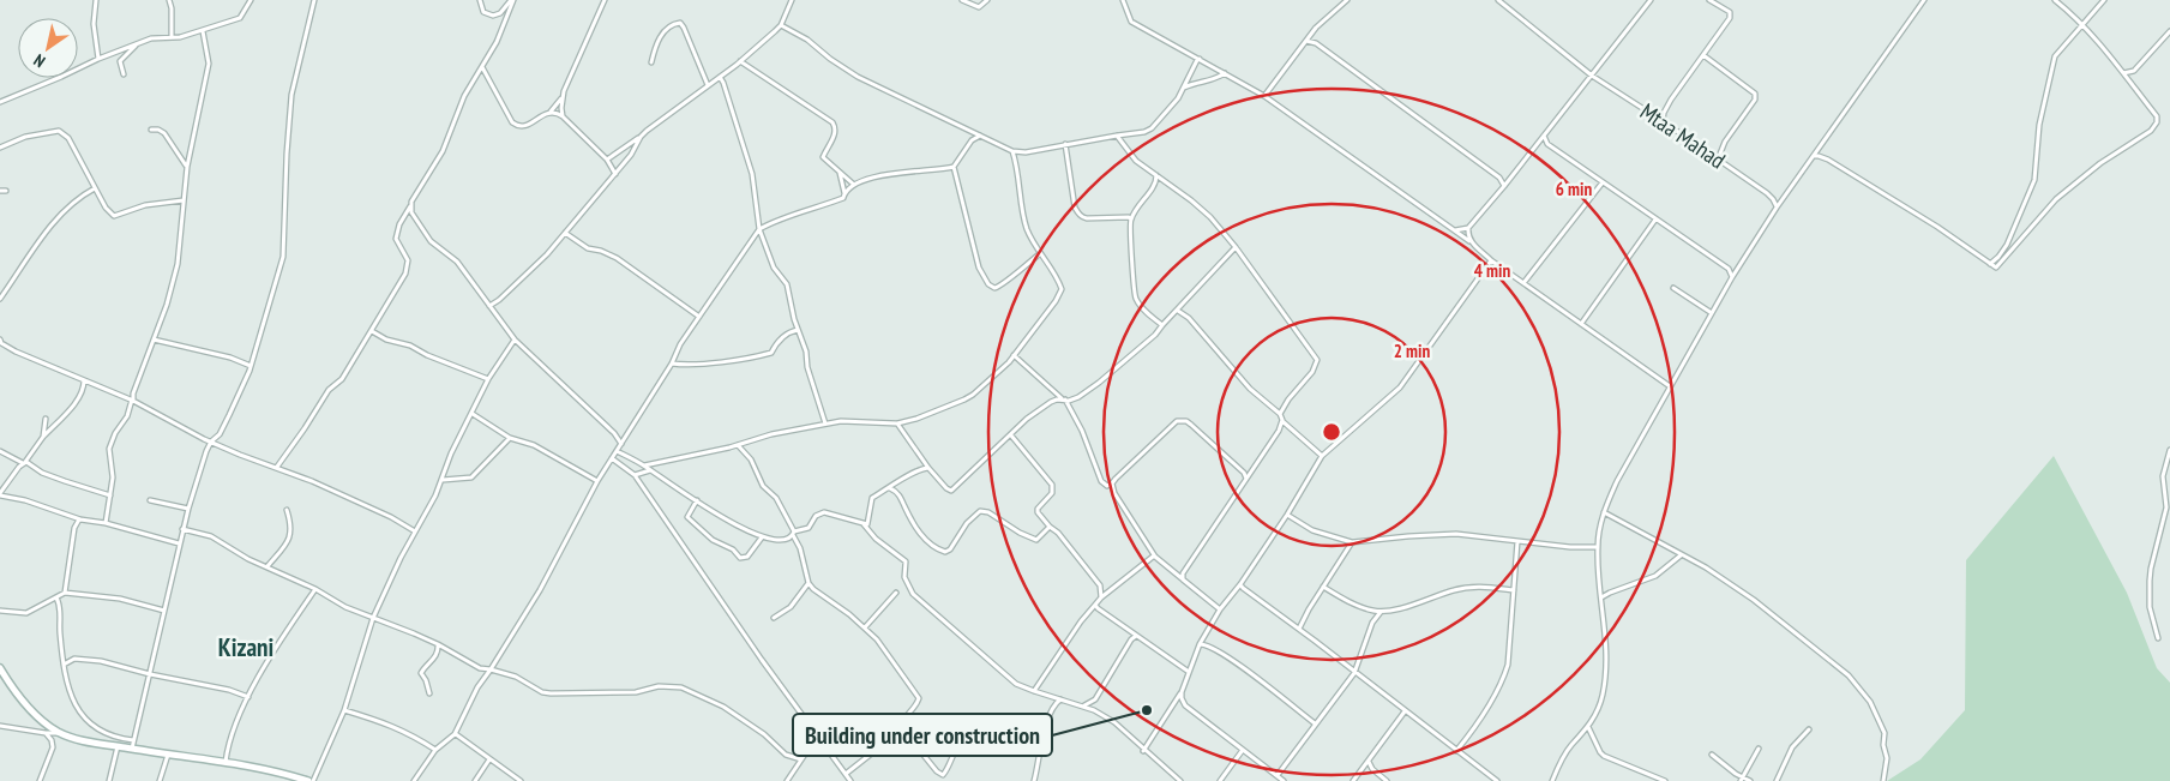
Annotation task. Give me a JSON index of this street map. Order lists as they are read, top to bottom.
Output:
{
  "streets": {
    "street": ["Mtaa Mahad"]
  },
  "districts": ["Kizani"],
  "places": ["Building under construction"],
  "north": "bottom left",
  "rings": ["6 min", "4 min", "2 min"]
}
